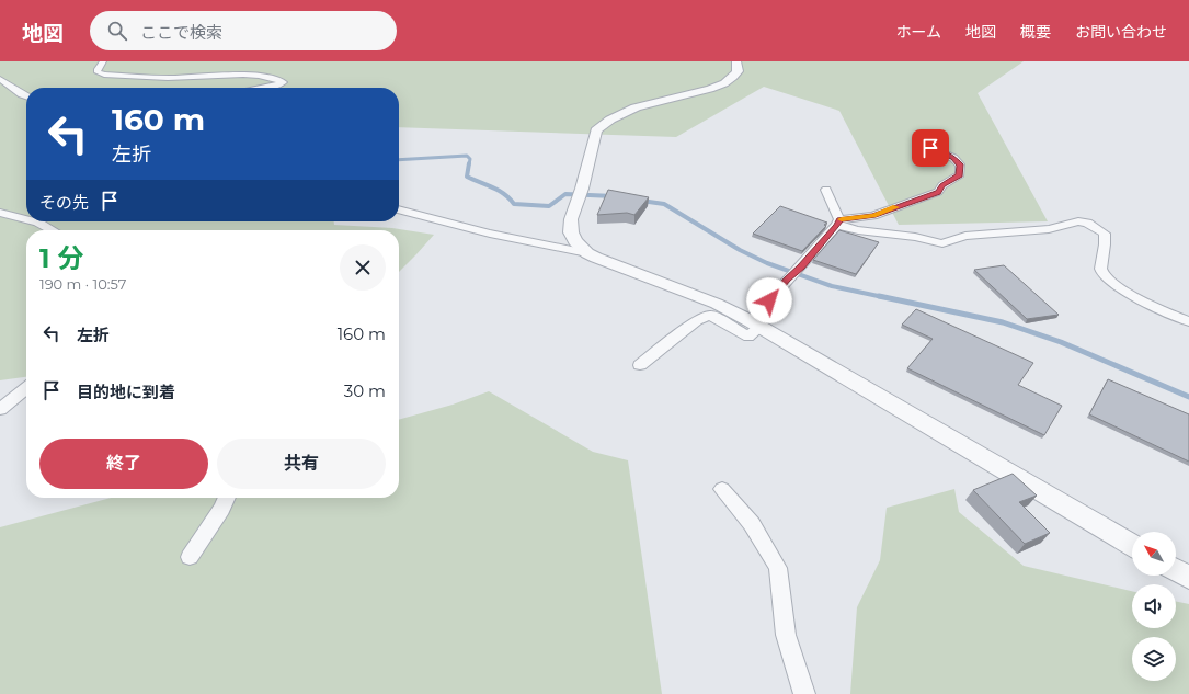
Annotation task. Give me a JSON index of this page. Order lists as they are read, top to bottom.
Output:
{
  "north": "top left",
  "page": {
    "header": "地図",
    "search": "ここで検索",
    "nav": [
      "ホーム",
      "地図",
      "概要",
      "お問い合わせ"
    ],
    "turn": ["160 m", "左折"],
    "then": "その先",
    "heading": ["1 分", "190 m · 10:57"],
    "list": [
      {
        "name": "左折",
        "value": "160 m"
      },
      {
        "name": "目的地に到着",
        "value": "30 m"
      }
    ],
    "buttons": ["終了", "共有"]
  }
}
